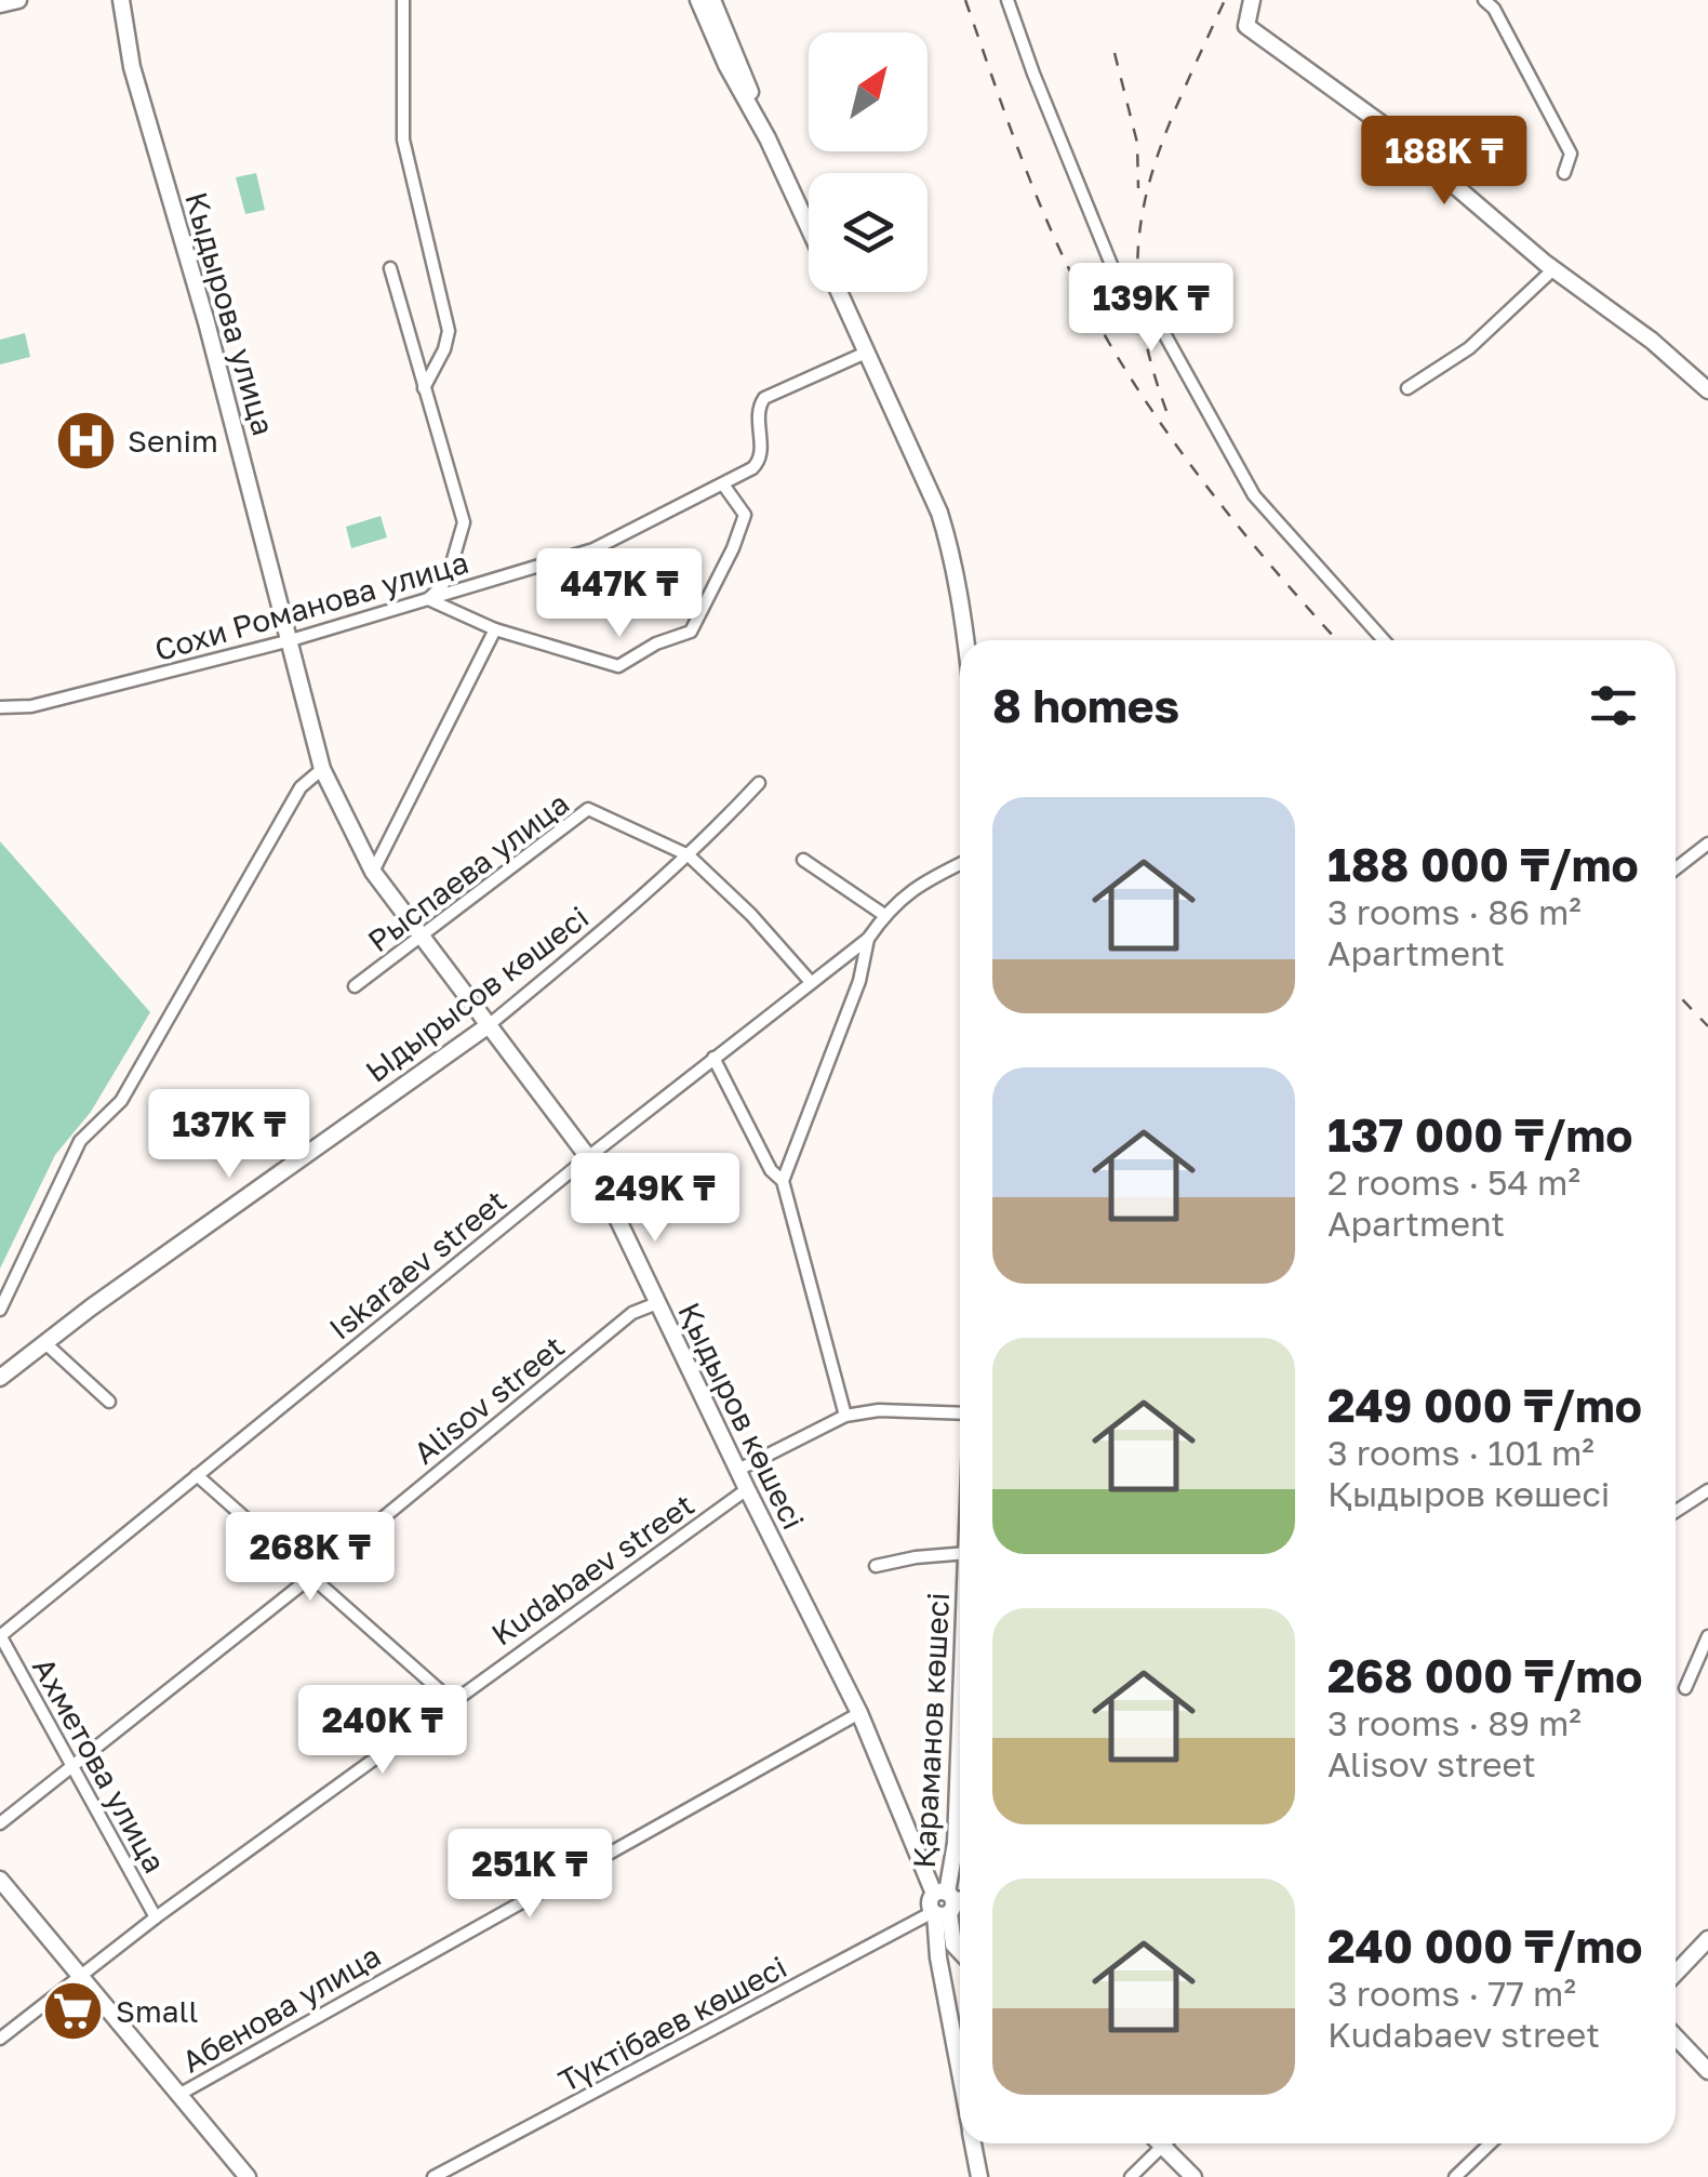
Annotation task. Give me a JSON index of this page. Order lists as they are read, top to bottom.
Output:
{
  "streets": {
    "street": [
      "Кыдырова улица",
      "Сохи Романова улица",
      "Рыспаева улица",
      "Ыдырысов көшесі",
      "Iskaraev street",
      "Alisov street",
      "Қыдыров көшесі",
      "Kudabaev street",
      "Қараманов көшесі",
      "Ахметова улица",
      "Абенова улица",
      "Түктібаев көшесі"
    ]
  },
  "crossings": [
    ["Кыдырова улица", "Сохи Романова улица"],
    ["Кыдырова улица", "Қыдыров көшесі"],
    ["Сохи Романова улица", "Қыдыров көшесі"],
    ["Рыспаева улица", "Ыдырысов көшесі"],
    ["Рыспаева улица", "Iskaraev street"],
    ["Рыспаева улица", "Қыдыров көшесі"],
    ["Ыдырысов көшесі", "Қыдыров көшесі"],
    ["Iskaraev street", "Қыдыров көшесі"],
    ["Iskaraev street", "Ахметова улица"],
    ["Alisov street", "Қыдыров көшесі"],
    ["Alisov street", "Ахметова улица"],
    ["Қыдыров көшесі", "Kudabaev street"],
    ["Қыдыров көшесі", "Қараманов көшесі"],
    ["Қыдыров көшесі", "Абенова улица"],
    ["Қыдыров көшесі", "Түктібаев көшесі"],
    ["Kudabaev street", "Ахметова улица"],
    ["Қараманов көшесі", "Түктібаев көшесі"]
  ],
  "places": {
    "hospital": ["Senim"],
    "supermarket": ["Small"]
  },
  "north": "top right",
  "page": {
    "price": [
      "188K ₸",
      "139K ₸",
      "447K ₸",
      "137K ₸",
      "249K ₸",
      "268K ₸",
      "240K ₸",
      "251K ₸"
    ],
    "heading": "8 homes",
    "list": [
      {
        "name": "188 000 ₸/mo",
        "note": "3 rooms · 86 m² · Apartment"
      },
      {
        "name": "137 000 ₸/mo",
        "note": "2 rooms · 54 m² · Apartment"
      },
      {
        "name": "249 000 ₸/mo",
        "note": "3 rooms · 101 m² · Қыдыров көшесі"
      },
      {
        "name": "268 000 ₸/mo",
        "note": "3 rooms · 89 m² · Alisov street"
      },
      {
        "name": "240 000 ₸/mo",
        "note": "3 rooms · 77 m² · Kudabaev street"
      }
    ]
  }
}
